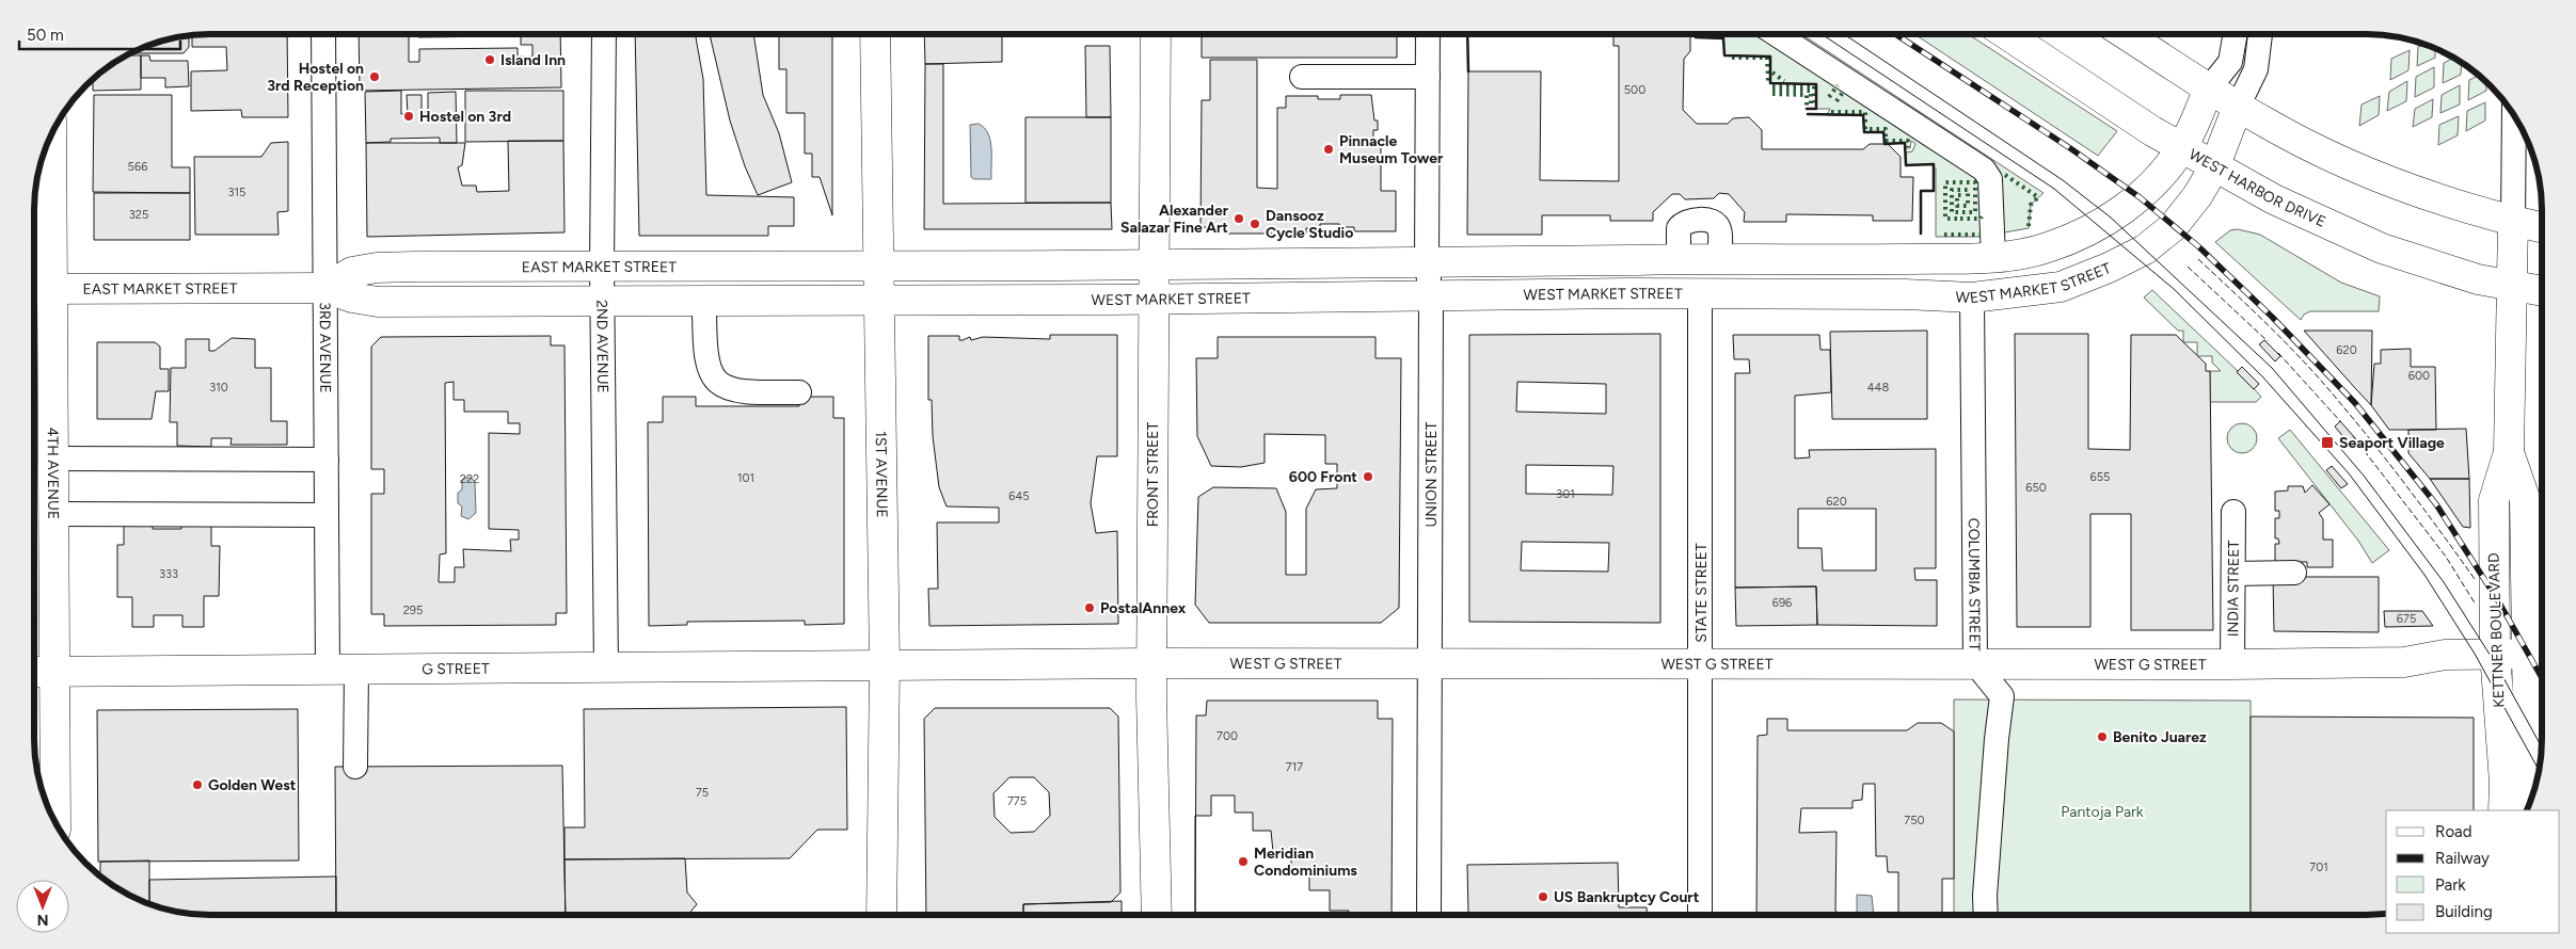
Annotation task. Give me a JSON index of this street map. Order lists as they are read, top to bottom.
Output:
{
  "streets": {
    "main road": [
      "WEST HARBOR DRIVE",
      "EAST MARKET STREET",
      "WEST MARKET STREET",
      "4TH AVENUE",
      "1ST AVENUE",
      "FRONT STREET",
      "KETTNER BOULEVARD",
      "WEST G STREET",
      "G STREET"
    ],
    "street": [
      "2ND AVENUE",
      "3RD AVENUE",
      "UNION STREET",
      "COLUMBIA STREET",
      "INDIA STREET",
      "STATE STREET"
    ]
  },
  "crossings": [
    ["WEST HARBOR DRIVE", "WEST MARKET STREET"],
    ["WEST HARBOR DRIVE", "KETTNER BOULEVARD"],
    ["EAST MARKET STREET", "WEST MARKET STREET"],
    ["EAST MARKET STREET", "2ND AVENUE"],
    ["EAST MARKET STREET", "3RD AVENUE"],
    ["EAST MARKET STREET", "4TH AVENUE"],
    ["EAST MARKET STREET", "1ST AVENUE"],
    ["WEST MARKET STREET", "1ST AVENUE"],
    ["WEST MARKET STREET", "FRONT STREET"],
    ["WEST MARKET STREET", "UNION STREET"],
    ["WEST MARKET STREET", "COLUMBIA STREET"],
    ["WEST MARKET STREET", "STATE STREET"],
    ["2ND AVENUE", "G STREET"],
    ["3RD AVENUE", "G STREET"],
    ["4TH AVENUE", "G STREET"],
    ["1ST AVENUE", "WEST G STREET"],
    ["1ST AVENUE", "G STREET"],
    ["FRONT STREET", "WEST G STREET"],
    ["UNION STREET", "WEST G STREET"],
    ["COLUMBIA STREET", "WEST G STREET"],
    ["INDIA STREET", "WEST G STREET"],
    ["STATE STREET", "WEST G STREET"],
    ["KETTNER BOULEVARD", "WEST G STREET"],
    ["WEST G STREET", "G STREET"]
  ],
  "parks": ["Pantoja Park"],
  "places": {
    "other": [
      "Island Inn",
      "Hostel on 3rd Reception",
      "Hostel on 3rd",
      "Pinnacle Museum Tower",
      "Alexander Salazar Fine Art",
      "Dansooz Cycle Studio",
      "600 Front",
      "PostalAnnex",
      "Benito Juarez",
      "Golden West",
      "Meridian Condominiums",
      "US Bankruptcy Court"
    ],
    "transit": ["Seaport Village"]
  },
  "house_numbers": [
    "500",
    "566",
    "315",
    "325",
    "620",
    "600",
    "310",
    "448",
    "655",
    "101",
    "222",
    "650",
    "301",
    "645",
    "620",
    "333",
    "696",
    "295",
    "675",
    "700",
    "717",
    "75",
    "775",
    "750",
    "701"
  ],
  "legend": [
    "Road",
    "Railway",
    "Park",
    "Building"
  ],
  "scale_bar": "50 m",
  "north": "bottom"
}
